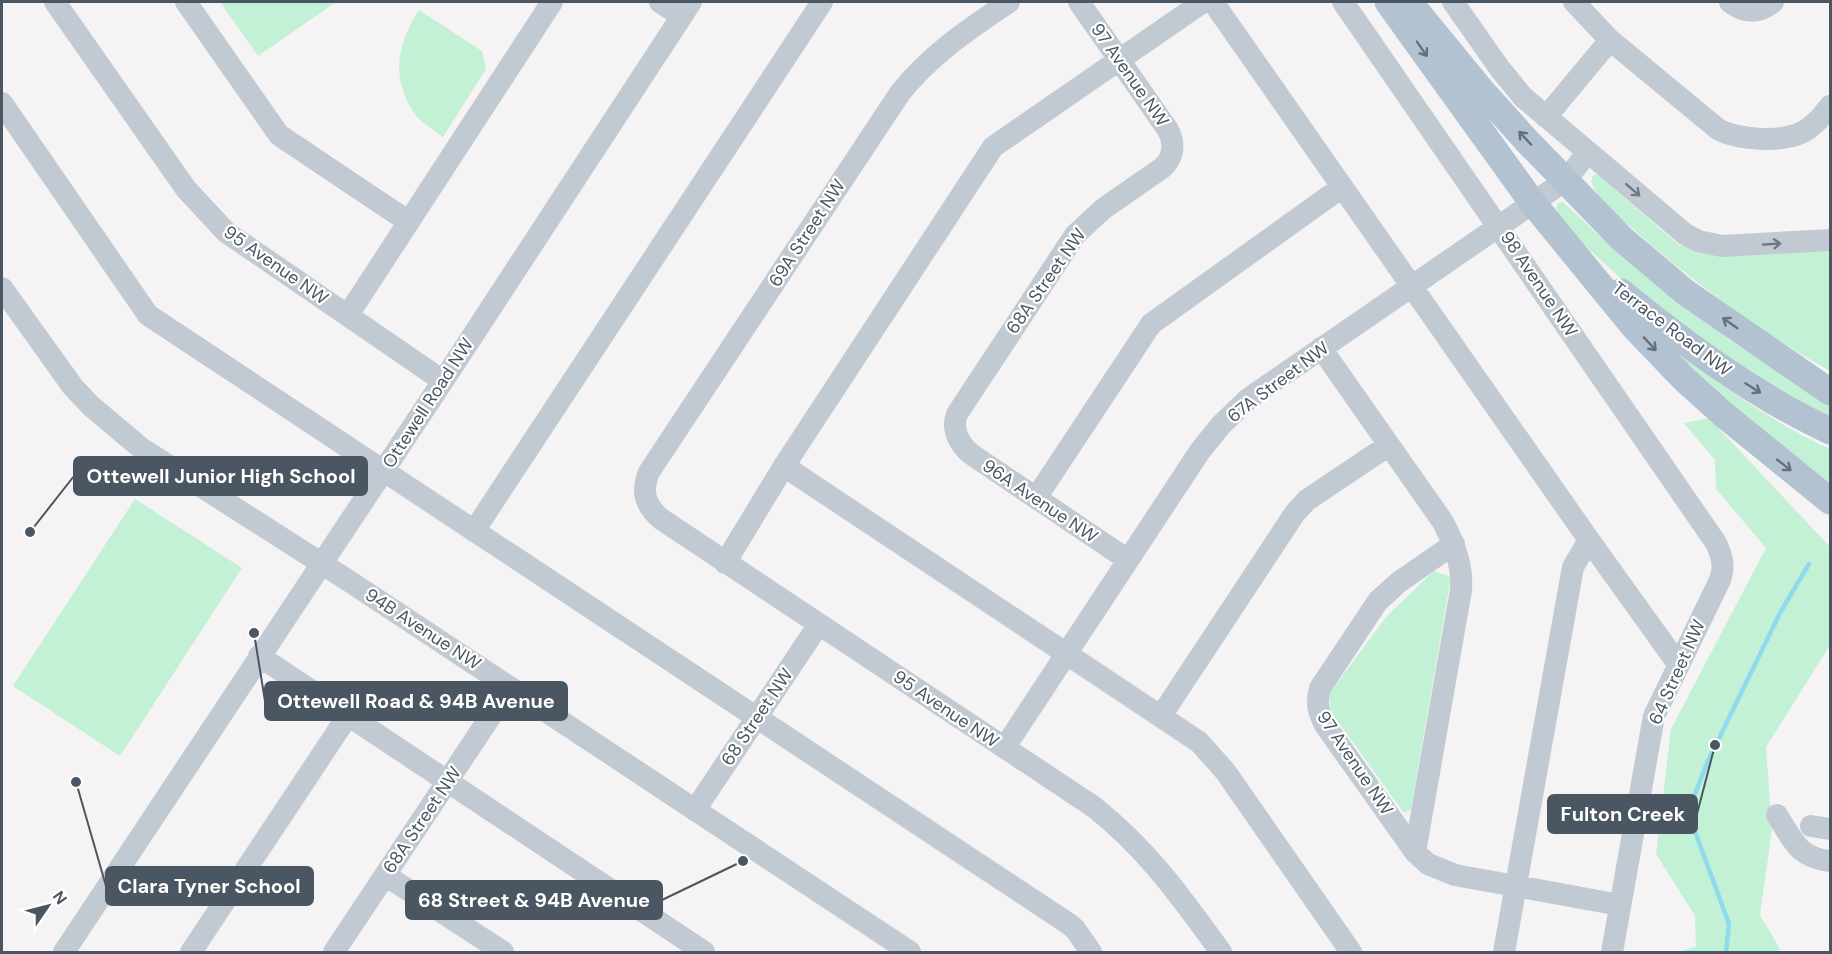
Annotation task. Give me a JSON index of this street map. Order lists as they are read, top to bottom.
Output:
{
  "streets": {
    "main road": ["Terrace Road NW"],
    "street": [
      "97 Avenue NW",
      "69A Street NW",
      "95 Avenue NW",
      "68A Street NW",
      "98 Avenue NW",
      "67A Street NW",
      "Ottewell Road NW",
      "96A Avenue NW",
      "94B Avenue NW",
      "64 Street NW",
      "68 Street NW"
    ]
  },
  "crossings": [
    ["97 Avenue NW", "68A Street NW"],
    ["97 Avenue NW", "67A Street NW"],
    ["97 Avenue NW", "64 Street NW"],
    ["69A Street NW", "95 Avenue NW"],
    ["95 Avenue NW", "67A Street NW"],
    ["95 Avenue NW", "Ottewell Road NW"],
    ["95 Avenue NW", "68 Street NW"],
    ["68A Street NW", "96A Avenue NW"],
    ["68A Street NW", "94B Avenue NW"],
    ["98 Avenue NW", "67A Street NW"],
    ["98 Avenue NW", "64 Street NW"],
    ["Terrace Road NW", "67A Street NW"],
    ["67A Street NW", "96A Avenue NW"],
    ["Ottewell Road NW", "94B Avenue NW"],
    ["94B Avenue NW", "68 Street NW"]
  ],
  "places": [
    "Ottewell Junior High School",
    "Ottewell Road & 94B Avenue",
    "Fulton Creek",
    "Clara Tyner School",
    "68 Street & 94B Avenue"
  ],
  "north": "top right"
}
